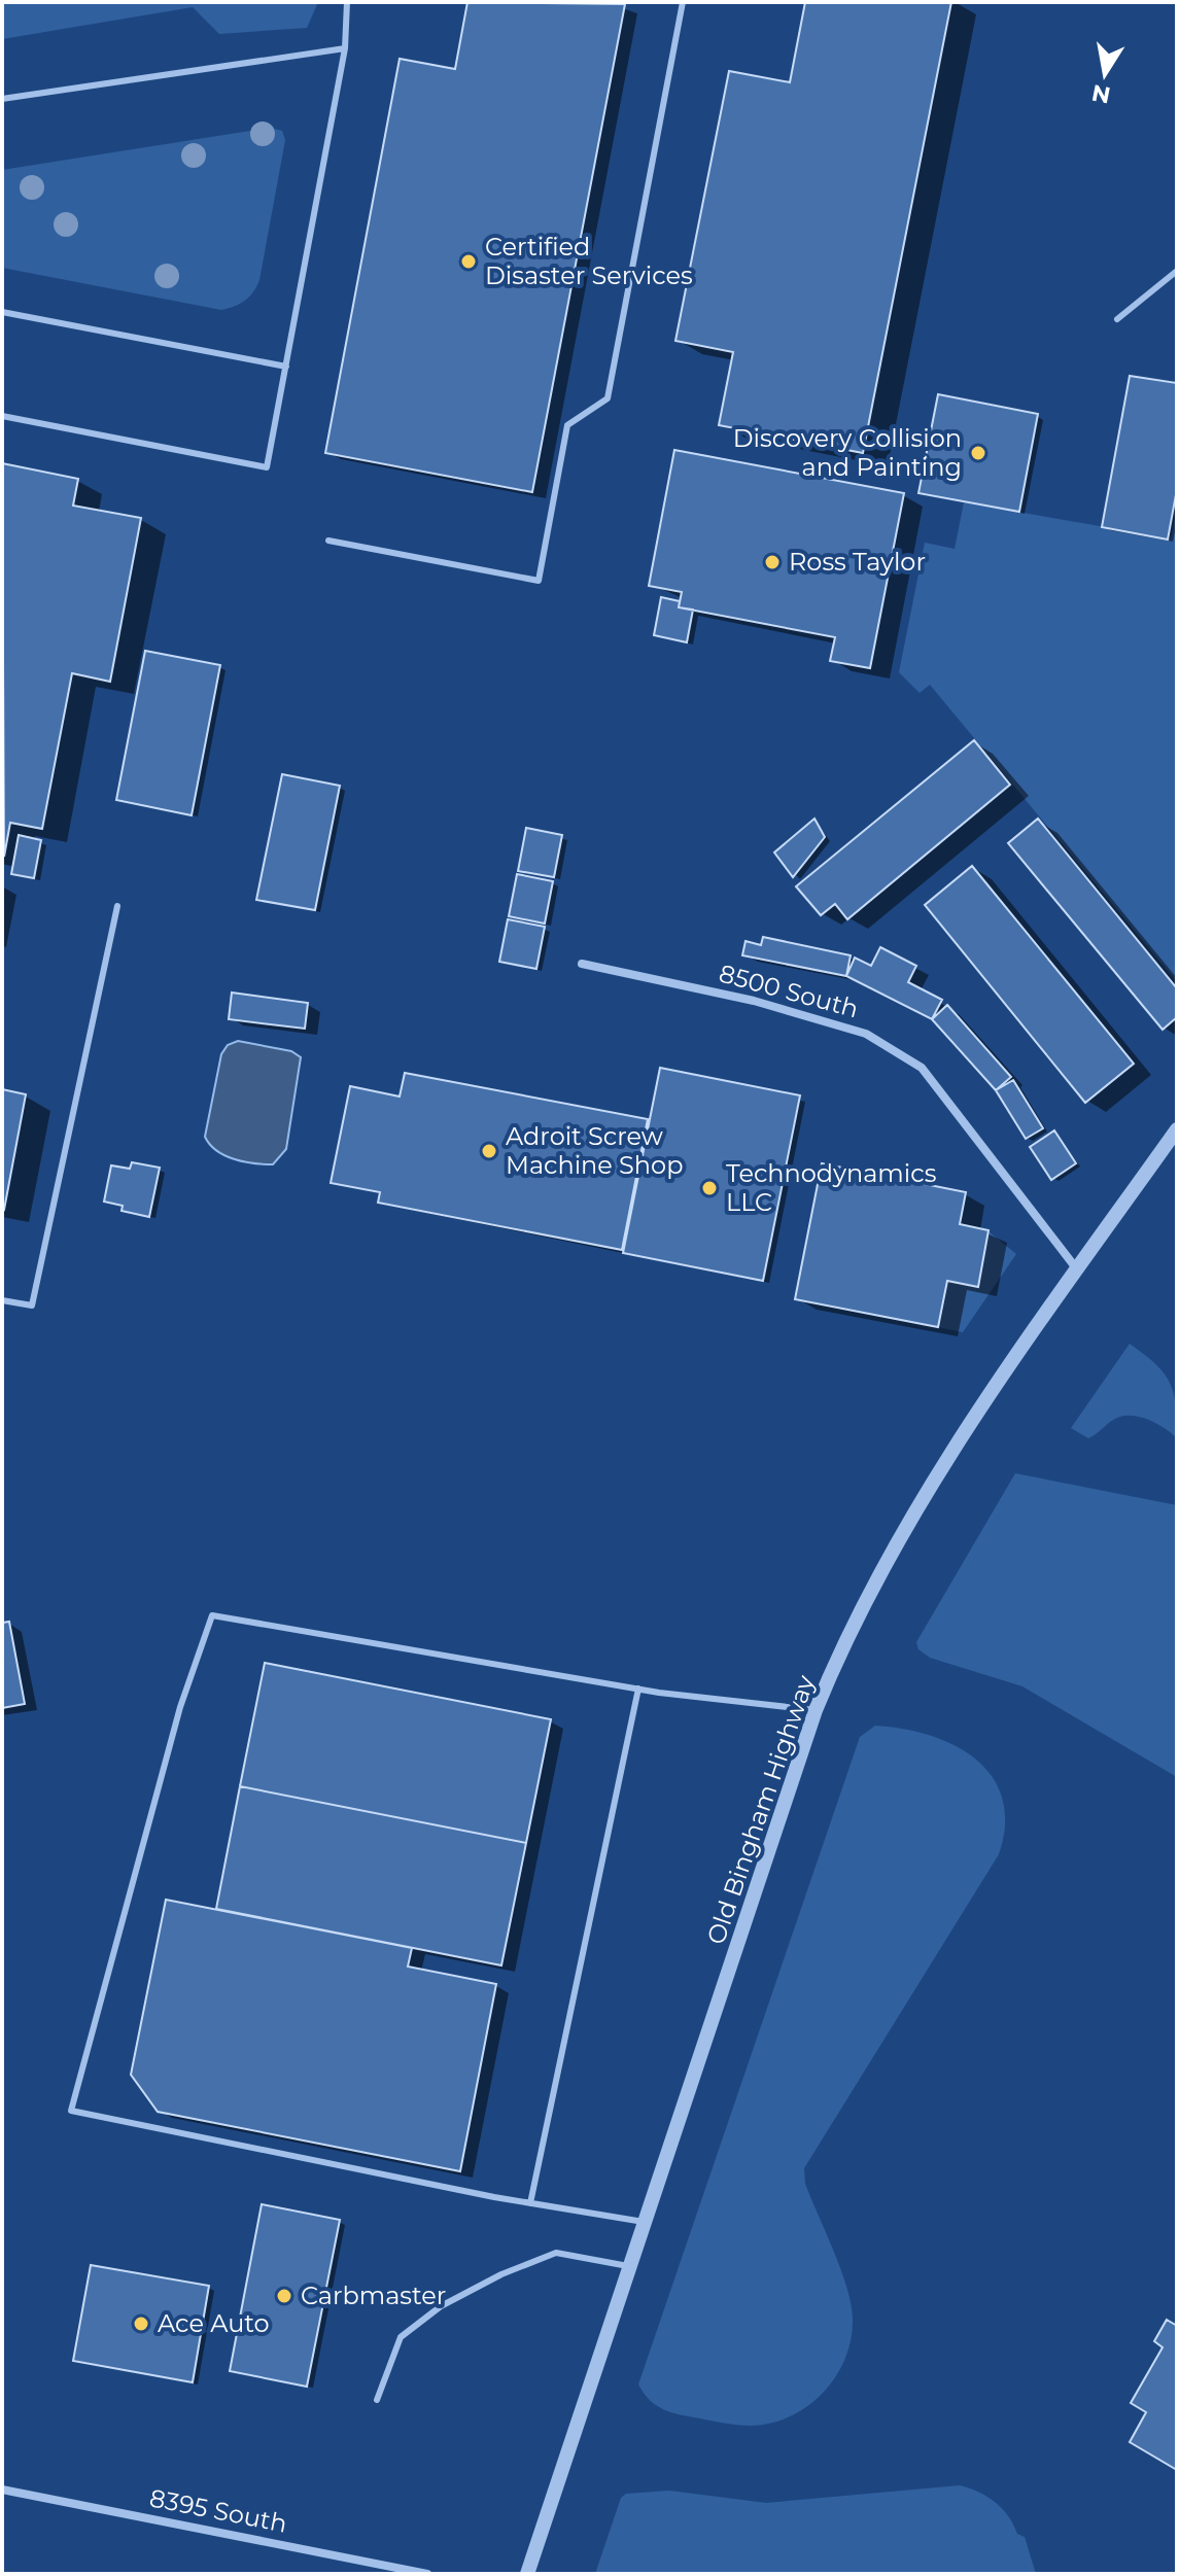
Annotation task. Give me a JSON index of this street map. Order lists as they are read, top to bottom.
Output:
{
  "streets": {
    "street": ["8500 South", "Old Bingham Highway", "8395 South"]
  },
  "crossings": [
    ["8500 South", "Old Bingham Highway"]
  ],
  "places": [
    "Certified Disaster Services",
    "Discovery Collision and Painting",
    "Ross Taylor",
    "Adroit Screw Machine Shop",
    "Technodynamics LLC",
    "Carbmaster",
    "Ace Auto"
  ],
  "north": "bottom"
}
